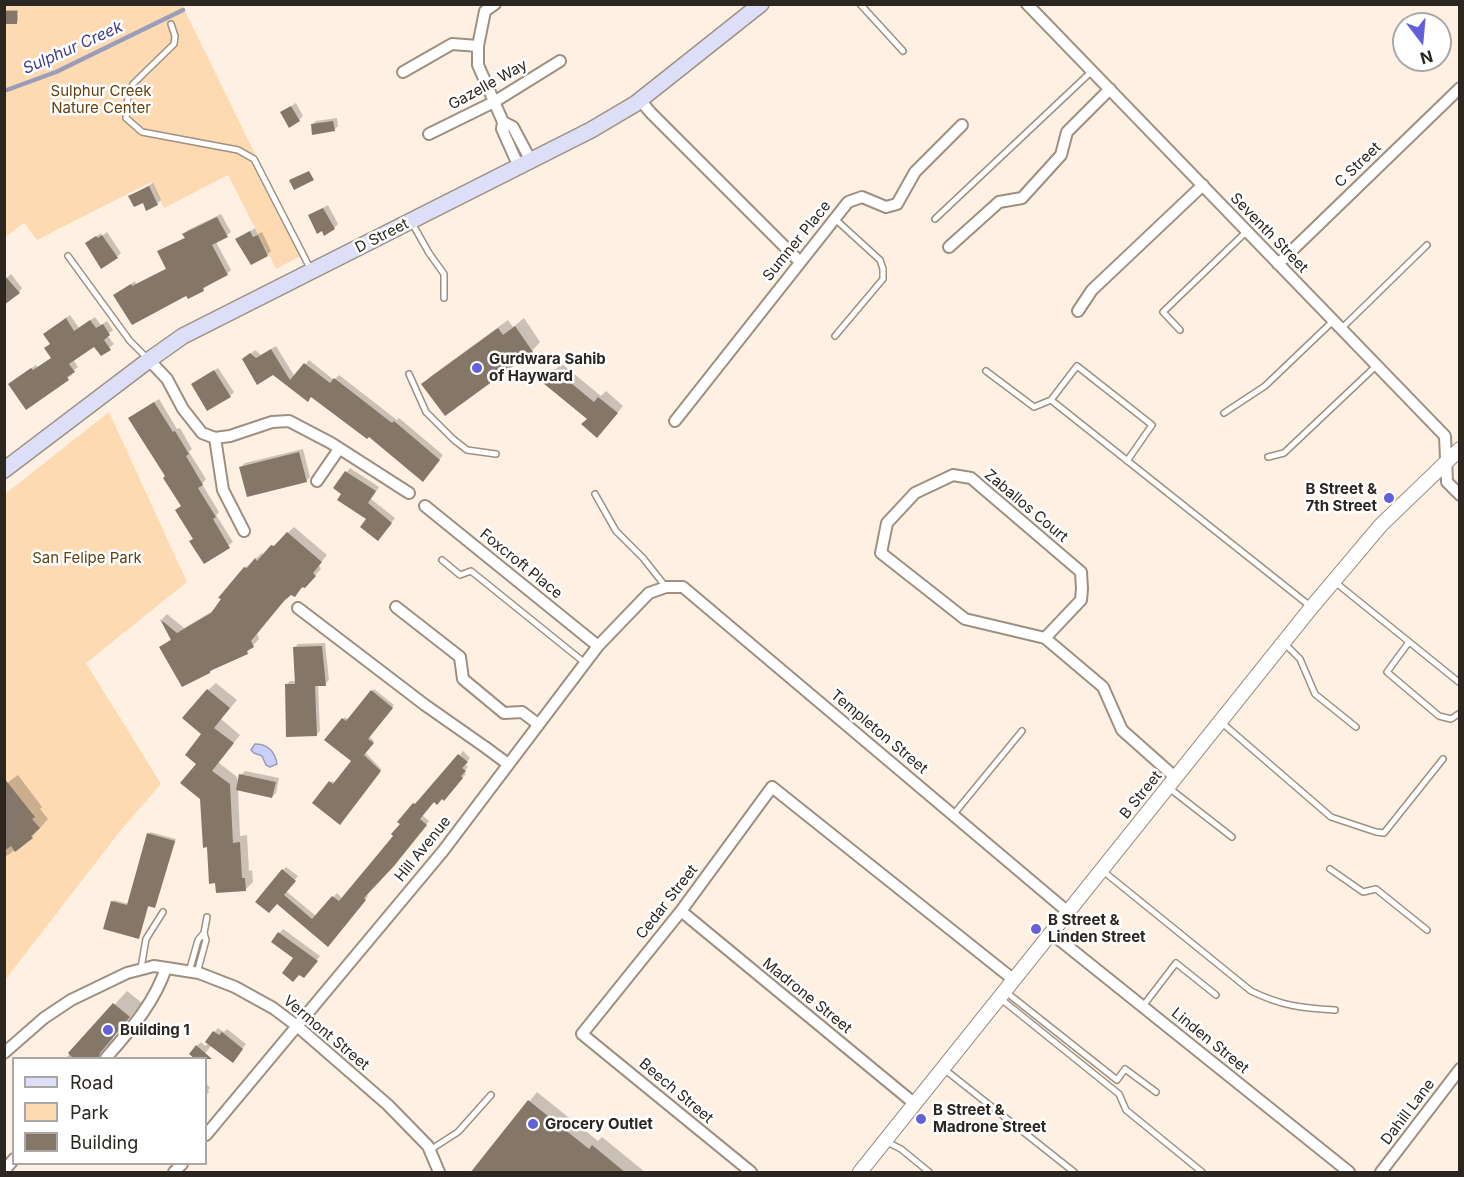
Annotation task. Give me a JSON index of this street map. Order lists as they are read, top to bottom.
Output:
{
  "streets": {
    "main road": ["D Street"],
    "street": [
      "Gazelle Way",
      "C Street",
      "Seventh Street",
      "Sumner Place",
      "Zaballos Court",
      "Foxcroft Place",
      "Templeton Street",
      "B Street",
      "Hill Avenue",
      "Cedar Street",
      "Madrone Street",
      "Vermont Street",
      "Linden Street",
      "Beech Street",
      "Dahill Lane"
    ]
  },
  "crossings": [
    ["C Street", "Seventh Street"],
    ["Seventh Street", "B Street"],
    ["Zaballos Court", "B Street"],
    ["Foxcroft Place", "Hill Avenue"],
    ["Templeton Street", "B Street"],
    ["Templeton Street", "Hill Avenue"],
    ["B Street", "Cedar Street"],
    ["B Street", "Madrone Street"],
    ["B Street", "Linden Street"],
    ["Hill Avenue", "Vermont Street"],
    ["Cedar Street", "Madrone Street"],
    ["Cedar Street", "Beech Street"]
  ],
  "water": ["Sulphur Creek"],
  "parks": ["Sulphur Creek Nature Center", "San Felipe Park"],
  "places": [
    "Gurdwara Sahib of Hayward",
    "B Street & 7th Street",
    "B Street & Linden Street",
    "Building 1",
    "B Street & Madrone Street",
    "Grocery Outlet"
  ],
  "legend": ["Road", "Park", "Building"],
  "north": "bottom"
}
